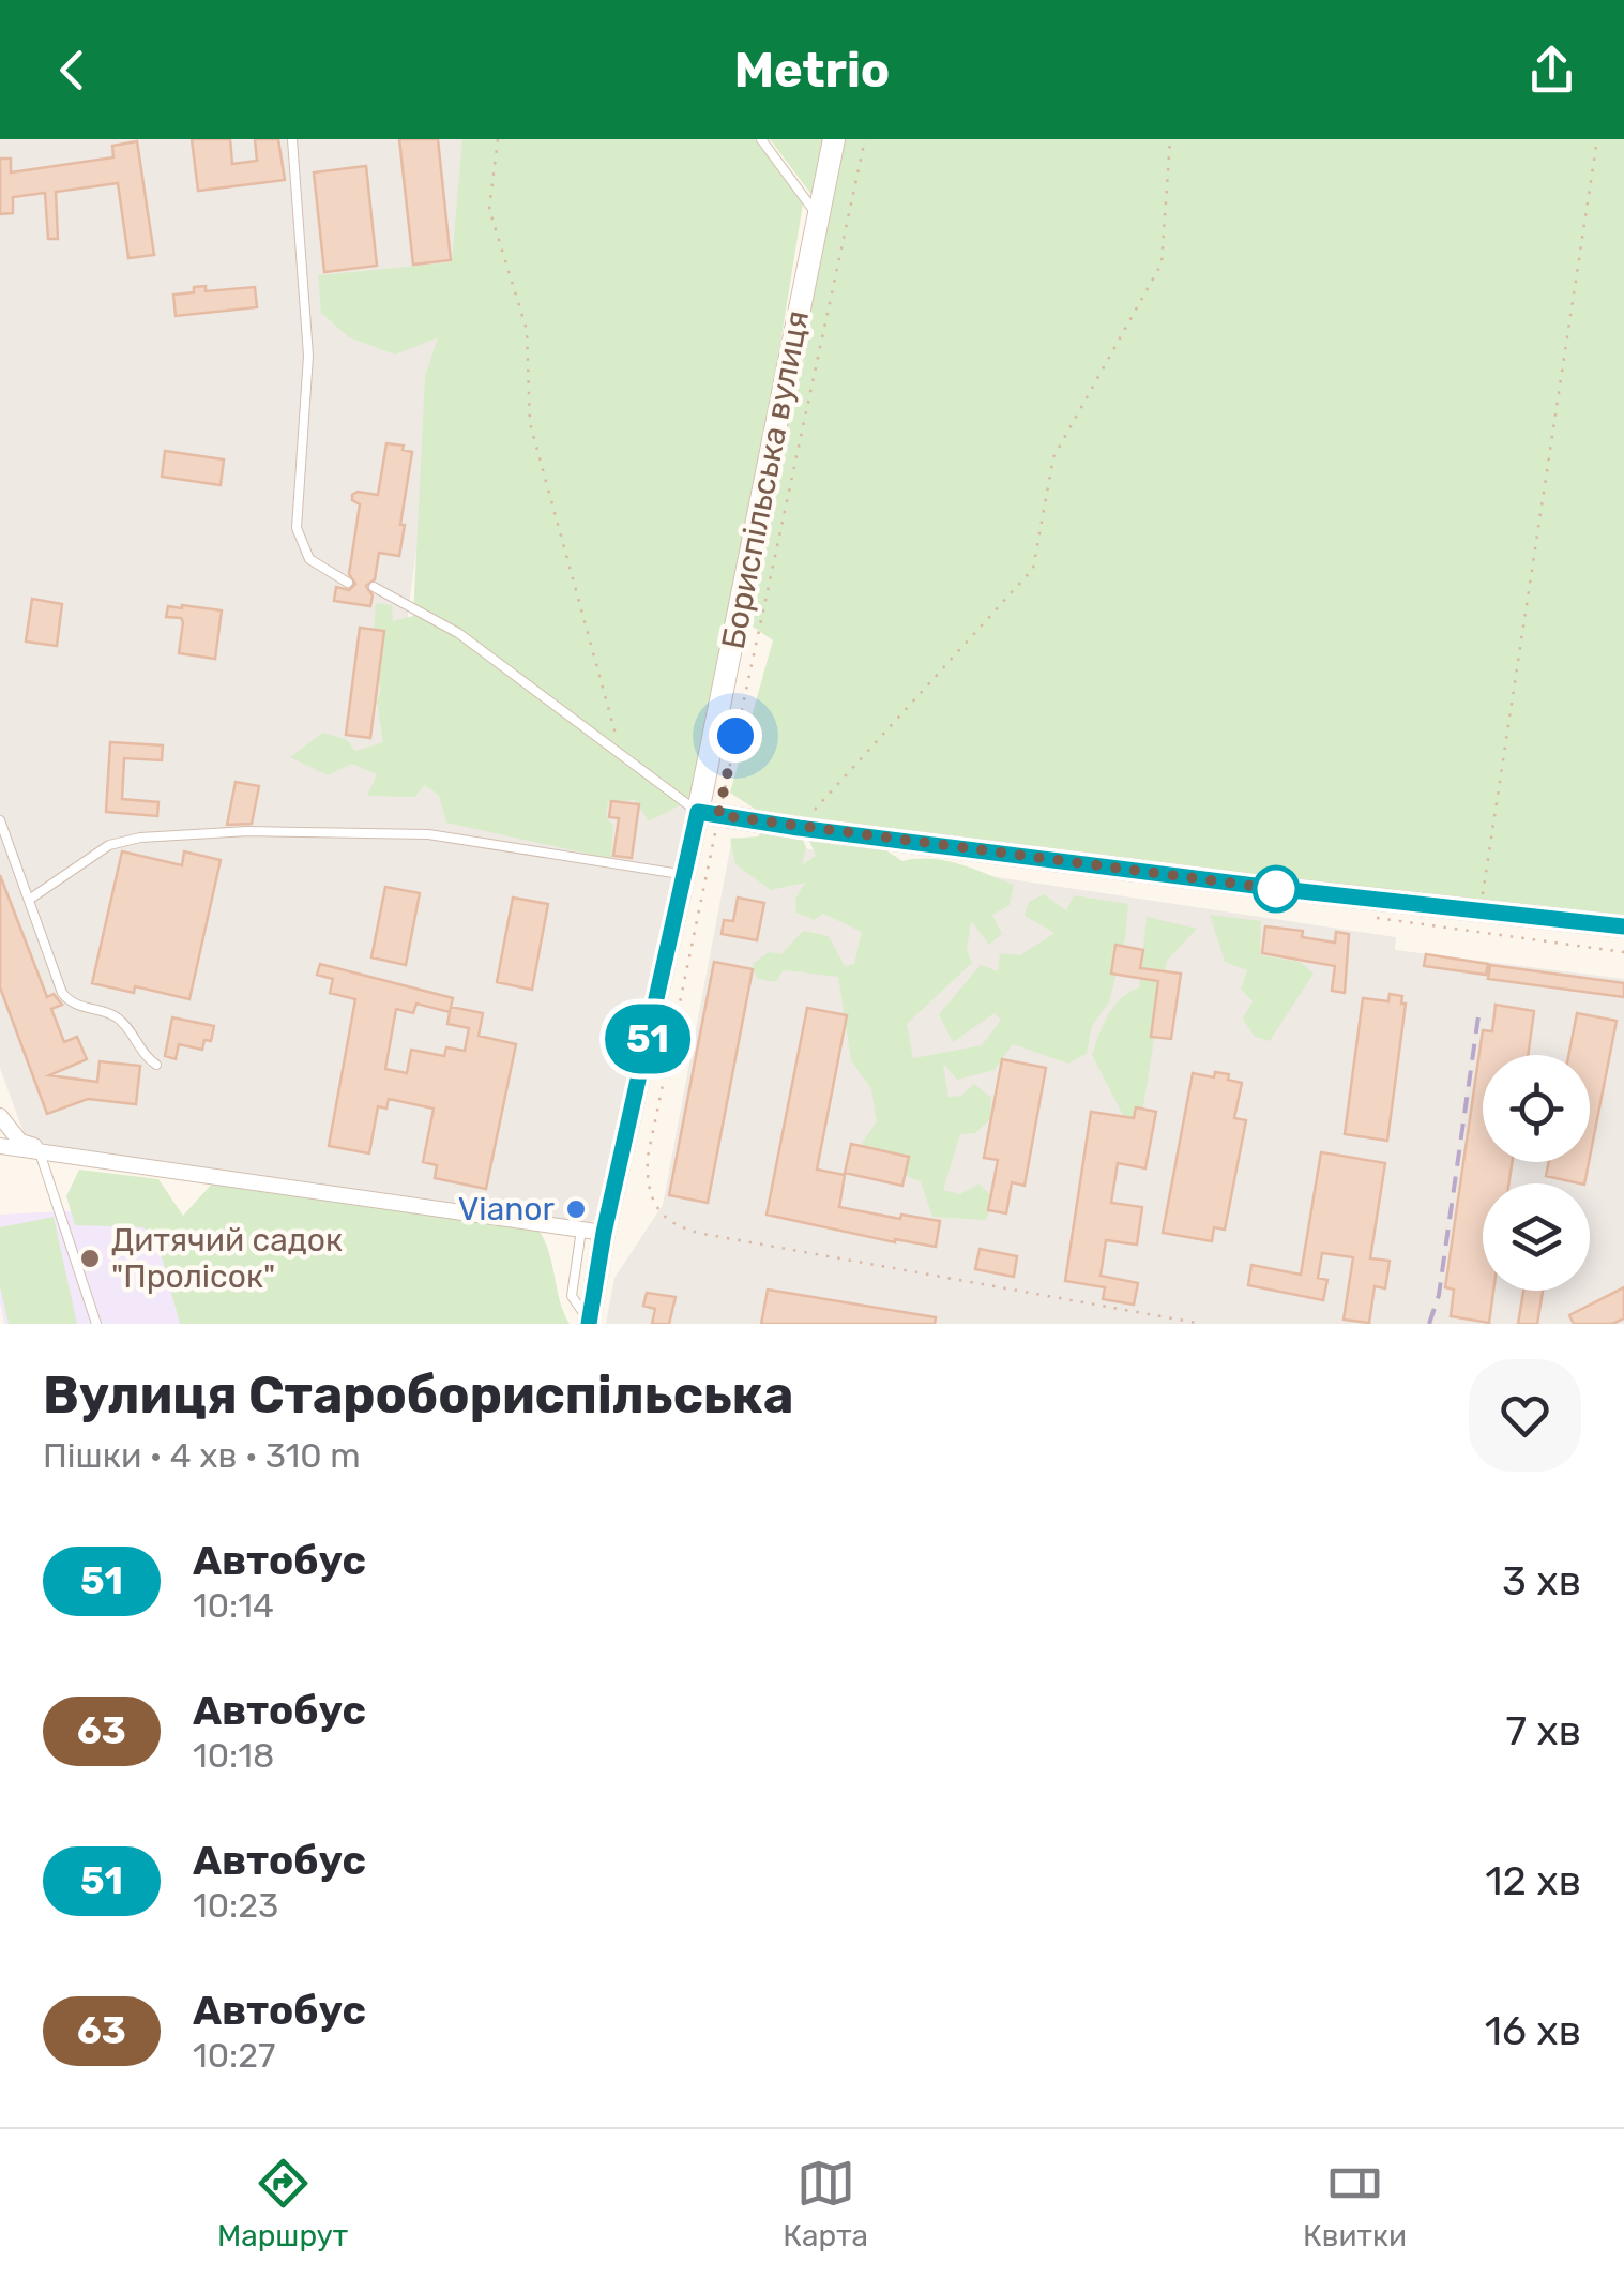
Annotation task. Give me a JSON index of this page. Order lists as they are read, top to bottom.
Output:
{
  "streets": {
    "main road": ["Бориспільська вулиця"]
  },
  "places": ["Vianor", "Дитячий садок \"Пролісок\""],
  "lines": ["bus line 51"],
  "page": {
    "header": "Metrio",
    "on_map": "51",
    "heading": ["Вулиця Старобориспільська", "Пішки · 4 хв · 310 m"],
    "list": [
      {
        "mark": "51",
        "name": "Автобус",
        "note": "10:14",
        "value": "3 хв"
      },
      {
        "mark": "63",
        "name": "Автобус",
        "note": "10:18",
        "value": "7 хв"
      },
      {
        "mark": "51",
        "name": "Автобус",
        "note": "10:23",
        "value": "12 хв"
      },
      {
        "mark": "63",
        "name": "Автобус",
        "note": "10:27",
        "value": "16 хв"
      }
    ],
    "tabs": ["Маршрут", "Карта", "Квитки"]
  }
}
